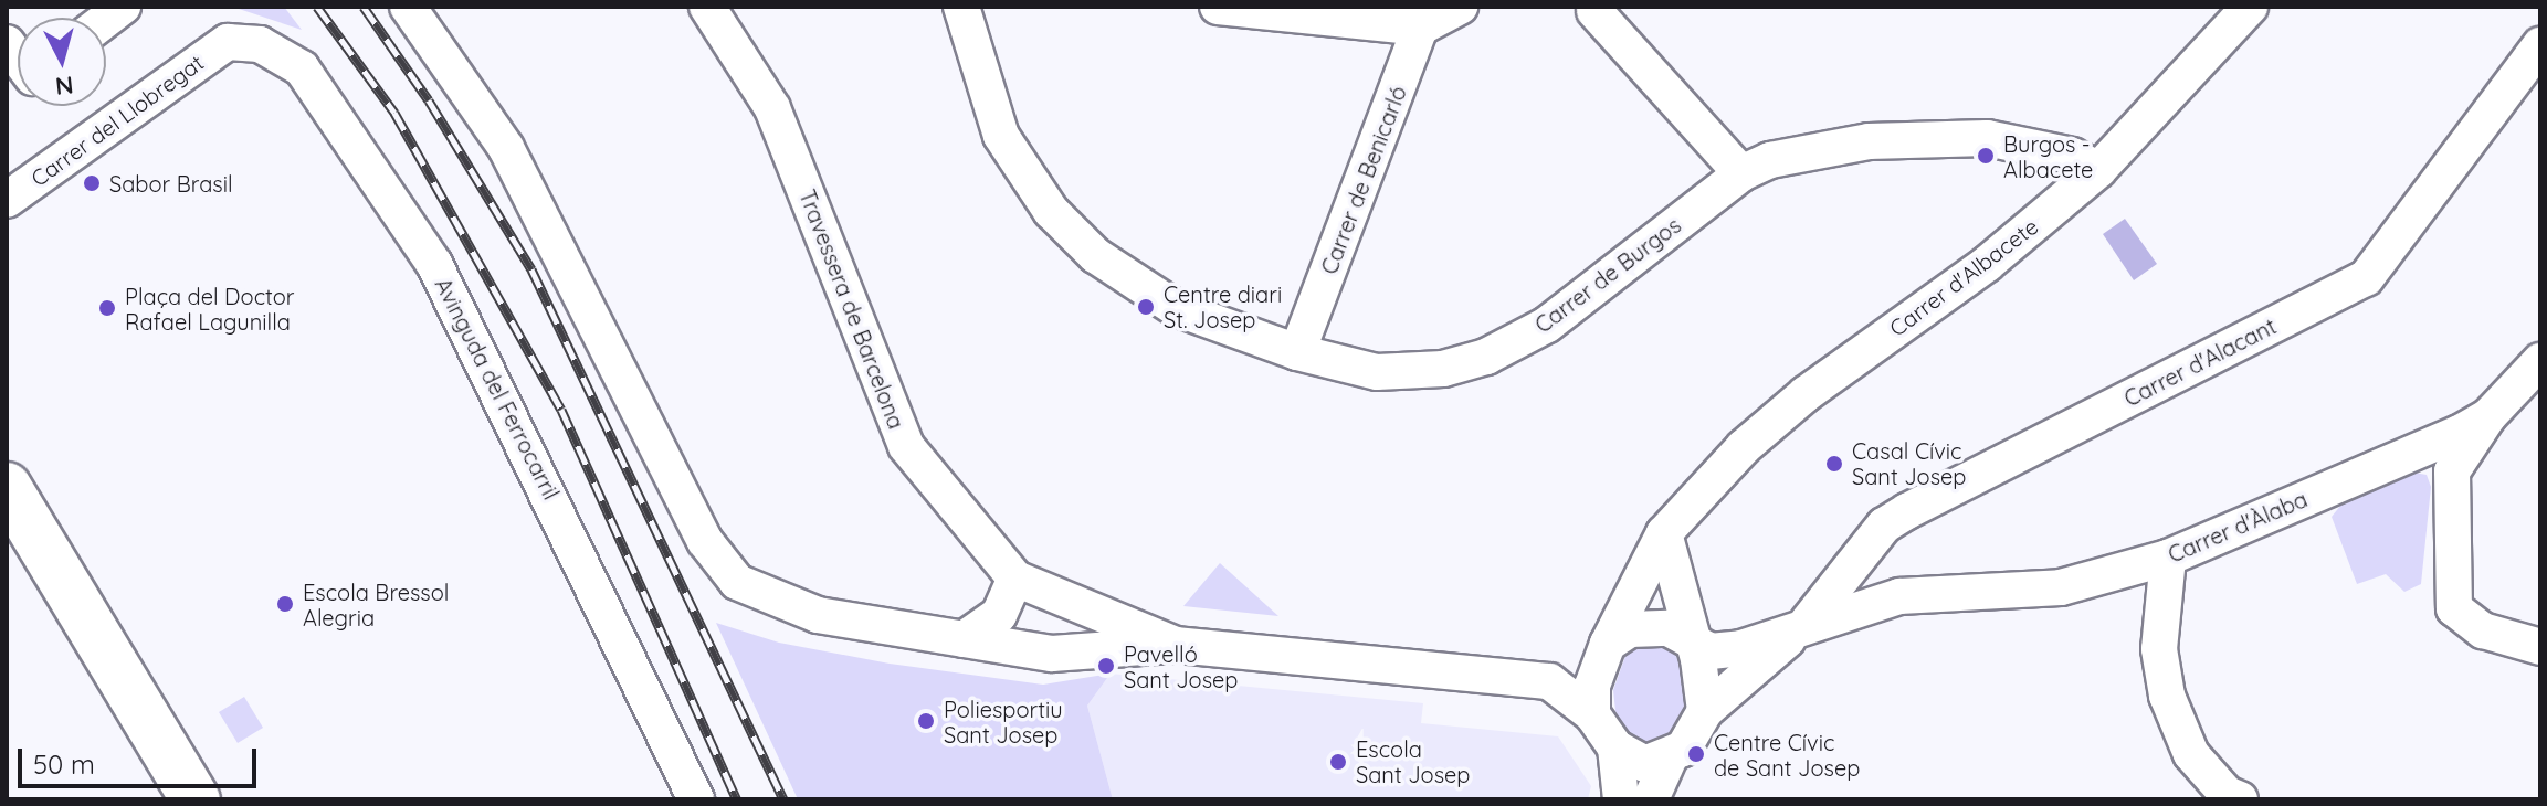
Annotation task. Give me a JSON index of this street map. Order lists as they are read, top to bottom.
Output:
{
  "streets": {
    "street": [
      "Carrer del Llobregat",
      "Carrer de Benicarló",
      "Carrer de Burgos",
      "Carrer d'Albacete",
      "Travessera de Barcelona",
      "Carrer d'Alacant",
      "Avinguda del Ferrocarril",
      "Carrer d'Àlaba"
    ]
  },
  "crossings": [
    ["Carrer del Llobregat", "Avinguda del Ferrocarril"],
    ["Carrer de Benicarló", "Carrer de Burgos"],
    ["Carrer de Burgos", "Carrer d'Albacete"],
    ["Carrer d'Albacete", "Travessera de Barcelona"],
    ["Carrer d'Alacant", "Carrer d'Àlaba"]
  ],
  "places": [
    "Burgos - Albacete",
    "Sabor Brasil",
    "Centre diari St. Josep",
    "Plaça del Doctor Rafael Lagunilla",
    "Casal Cívic Sant Josep",
    "Escola Bressol Alegria",
    "Pavelló Sant Josep",
    "Poliesportiu Sant Josep",
    "Centre Cívic de Sant Josep",
    "Escola Sant Josep"
  ],
  "scale_bar": "50 m",
  "north": "bottom"
}
